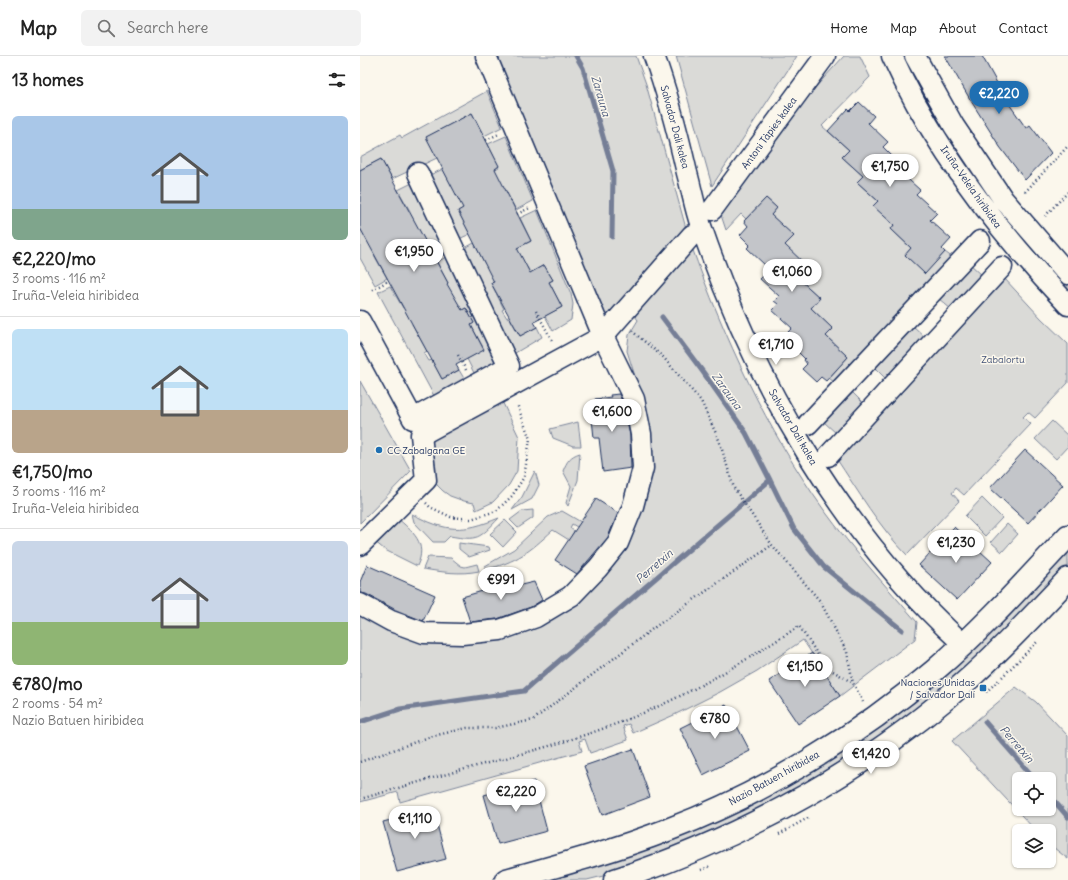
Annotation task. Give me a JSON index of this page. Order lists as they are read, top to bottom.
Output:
{
  "streets": {
    "main road": ["Nazio Batuen hiribidea"],
    "street": ["Salvador Dali kalea", "Antoni Tàpies kalea", "Iruña-Veleia hiribidea"]
  },
  "crossings": [
    ["Salvador Dali kalea", "Nazio Batuen hiribidea"]
  ],
  "water": ["Zarauna", "Perretxin"],
  "parks": ["Zabalortu"],
  "places": {
    "other": ["CC Zabalgana GE"],
    "transit": ["Naciones Unidas / Salvador Dalí"]
  },
  "page": {
    "header": "Map",
    "search": "Search here",
    "nav": [
      "Home",
      "Map",
      "About",
      "Contact"
    ],
    "heading": "13 homes",
    "price": [
      "€2,220",
      "€1,750",
      "€1,950",
      "€1,060",
      "€1,710",
      "€1,600",
      "€1,230",
      "€991",
      "€1,150",
      "€780",
      "€1,420",
      "€2,220",
      "€1,110"
    ],
    "list": [
      {
        "name": "€2,220/mo",
        "note": "3 rooms · 116 m² · Iruña-Veleia hiribidea"
      },
      {
        "name": "€1,750/mo",
        "note": "3 rooms · 116 m² · Iruña-Veleia hiribidea"
      },
      {
        "name": "€780/mo",
        "note": "2 rooms · 54 m² · Nazio Batuen hiribidea"
      }
    ]
  }
}
